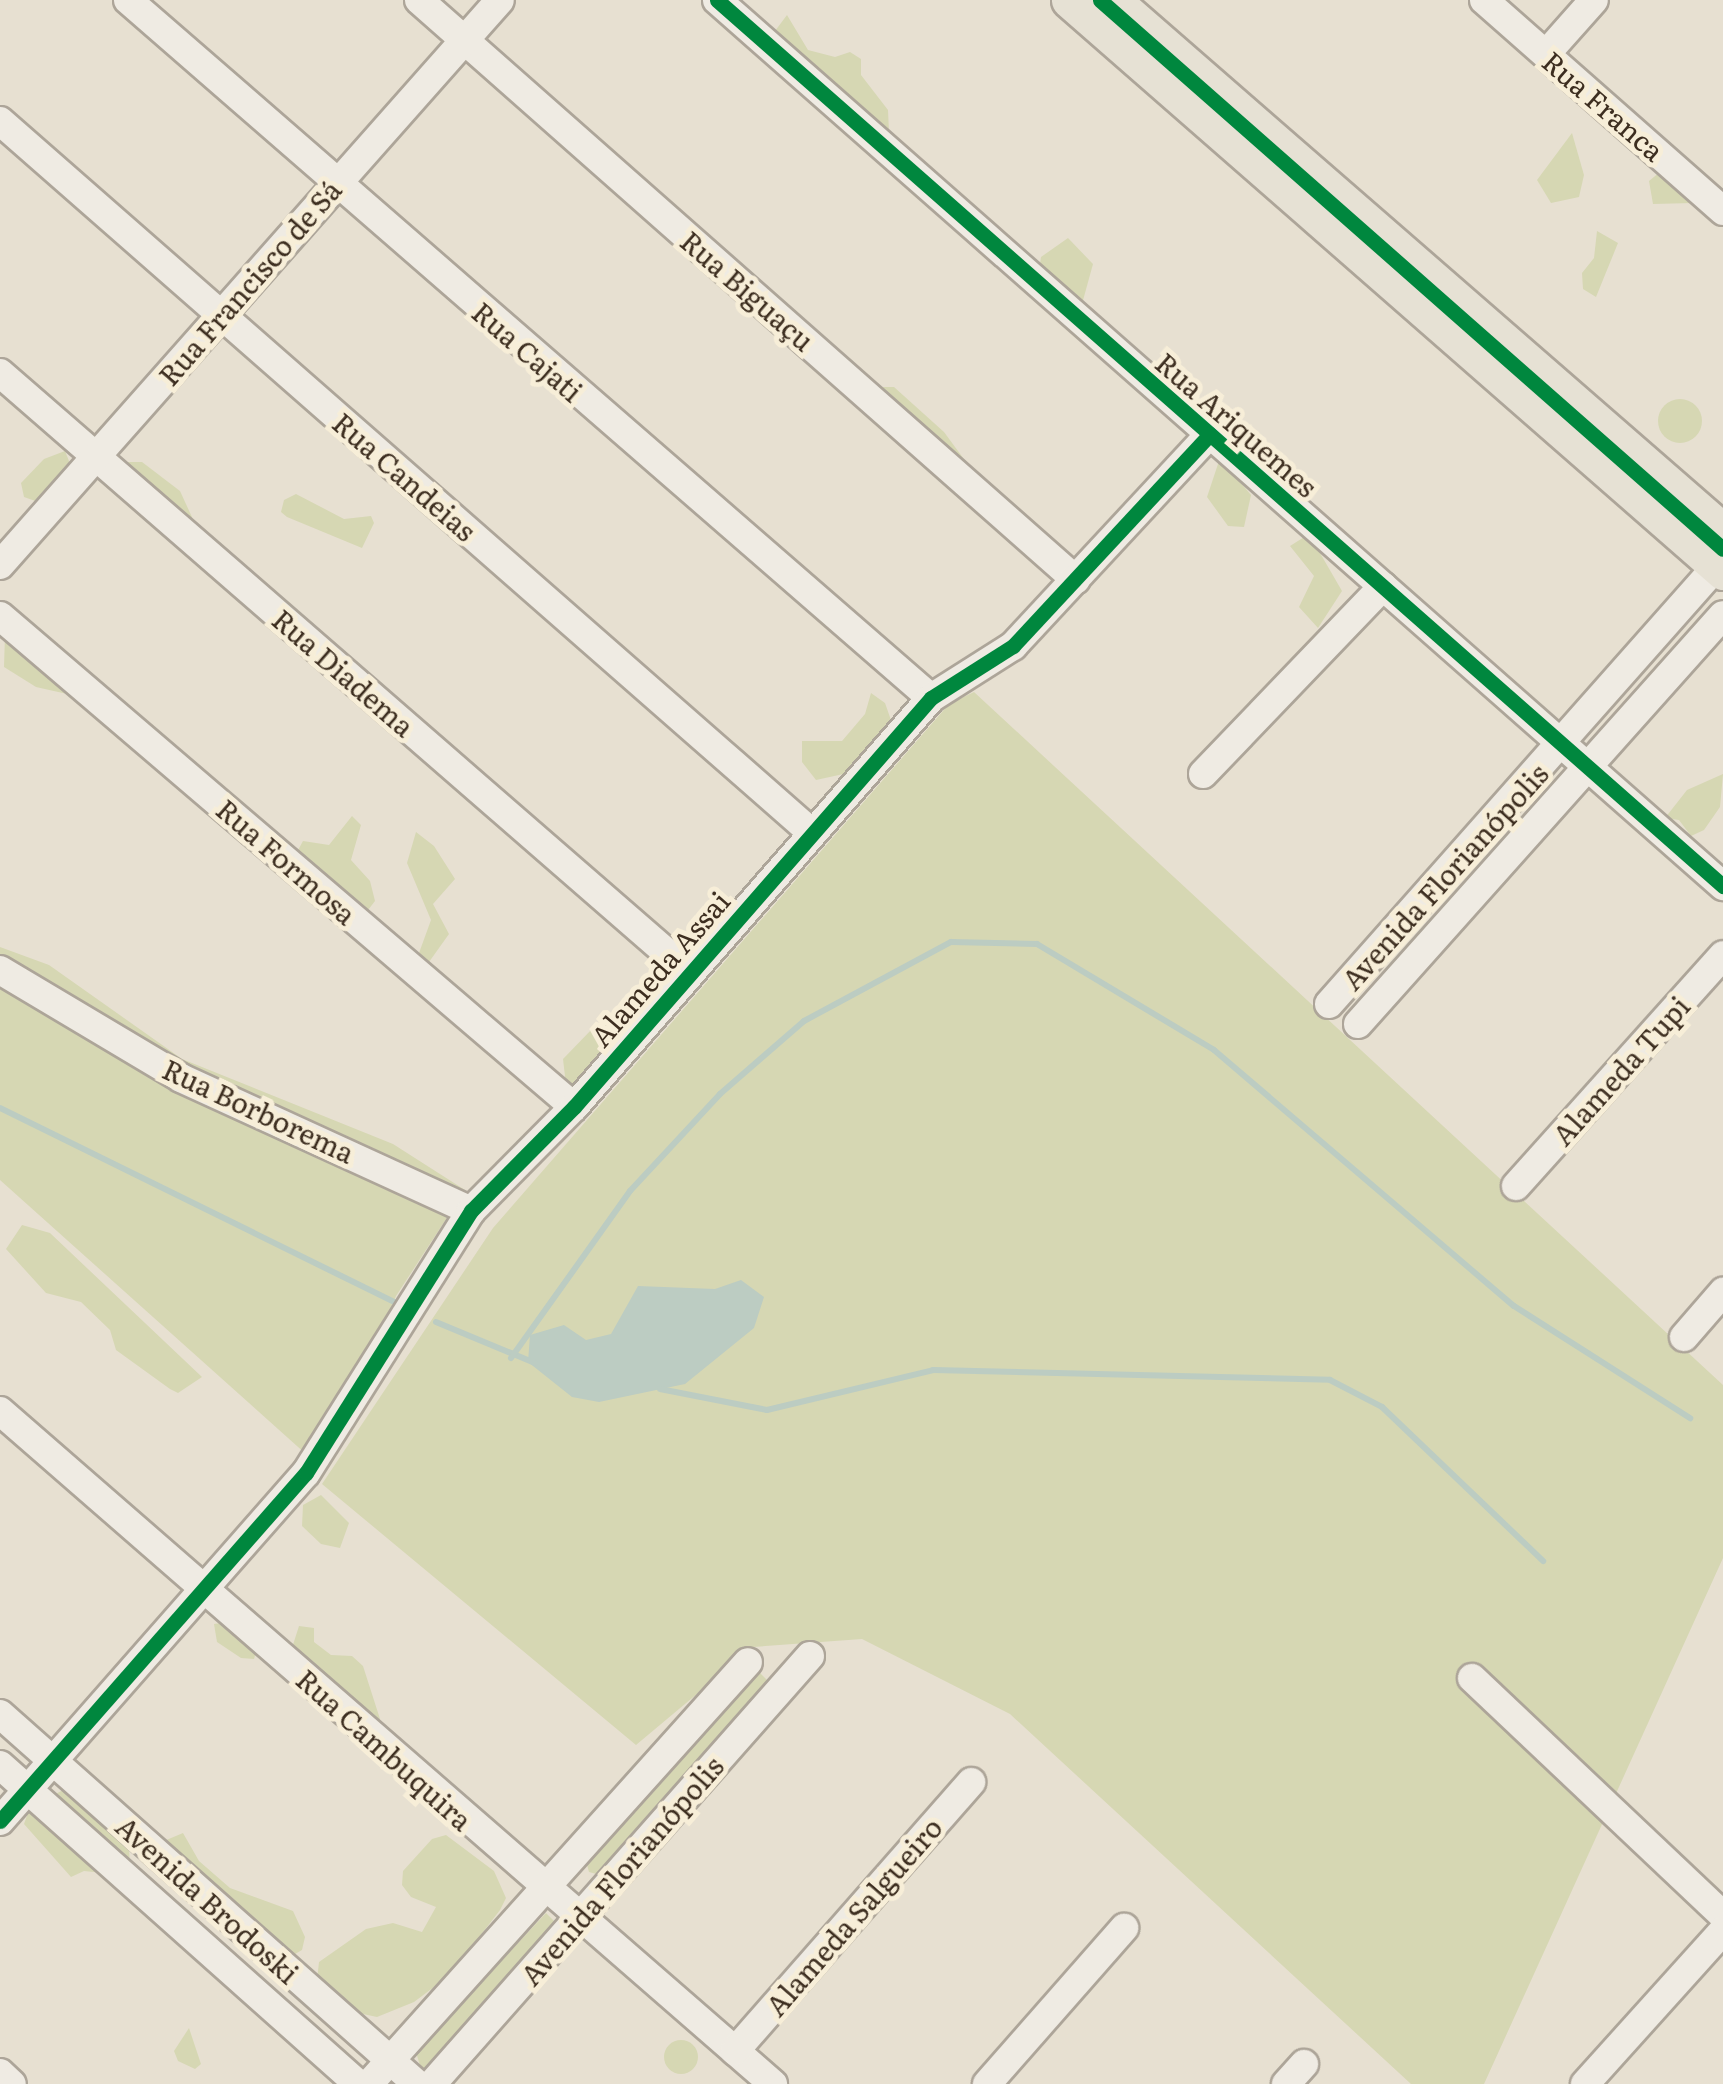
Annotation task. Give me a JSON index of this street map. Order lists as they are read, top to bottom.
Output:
{
  "streets": {
    "street": [
      "Rua Franca",
      "Rua Francisco de Sá",
      "Rua Biguaçu",
      "Rua Cajati",
      "Rua Ariquemes",
      "Rua Candeias",
      "Rua Diadema",
      "Rua Formosa",
      "Avenida Florianópolis",
      "Alameda Assai",
      "Alameda Tupi",
      "Rua Borborema",
      "Rua Cambuquira",
      "Avenida Brodoski",
      "Alameda Salgueiro"
    ]
  },
  "crossings": [
    ["Rua Francisco de Sá", "Rua Biguaçu"],
    ["Rua Francisco de Sá", "Rua Cajati"],
    ["Rua Francisco de Sá", "Rua Candeias"],
    ["Rua Francisco de Sá", "Rua Diadema"],
    ["Rua Biguaçu", "Alameda Assai"],
    ["Rua Cajati", "Alameda Assai"],
    ["Rua Ariquemes", "Avenida Florianópolis"],
    ["Rua Ariquemes", "Alameda Assai"],
    ["Rua Candeias", "Alameda Assai"],
    ["Rua Diadema", "Alameda Assai"],
    ["Rua Formosa", "Alameda Assai"],
    ["Avenida Florianópolis", "Rua Cambuquira"],
    ["Avenida Florianópolis", "Avenida Brodoski"],
    ["Alameda Assai", "Rua Borborema"],
    ["Alameda Assai", "Rua Cambuquira"],
    ["Alameda Assai", "Avenida Brodoski"],
    ["Rua Cambuquira", "Alameda Salgueiro"]
  ]
}
